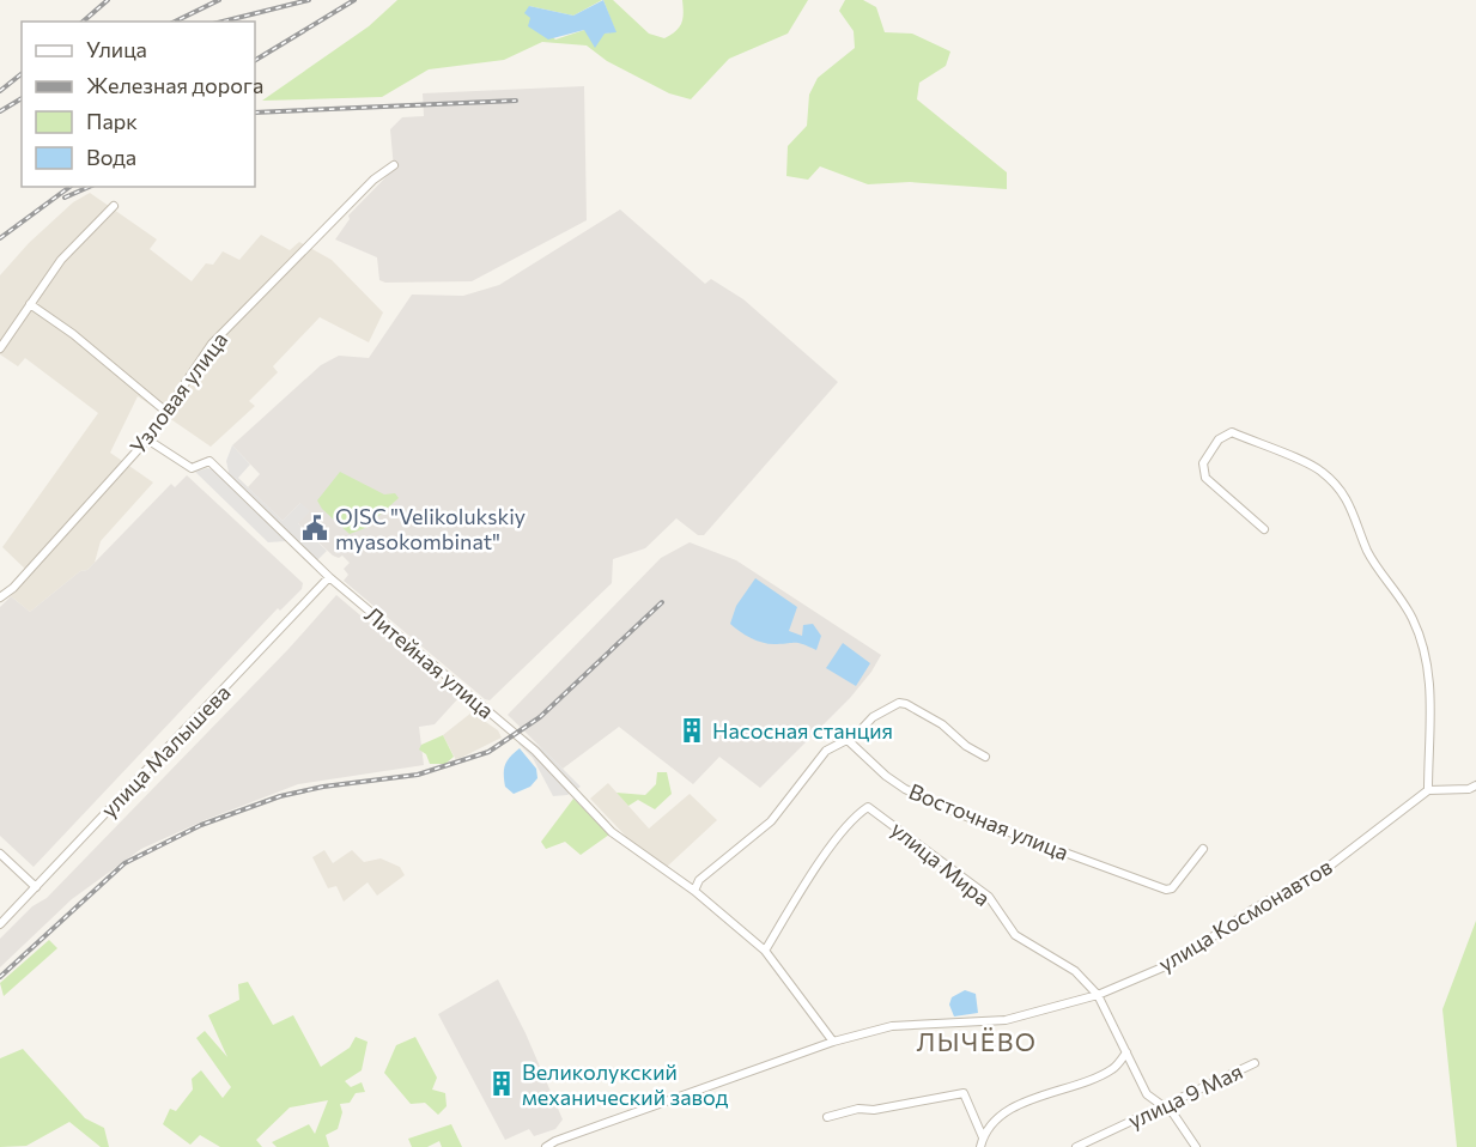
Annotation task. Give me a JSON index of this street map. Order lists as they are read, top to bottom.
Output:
{
  "streets": {
    "street": [
      "Узловая улица",
      "Литейная улица",
      "улица Малышева",
      "Восточная улица",
      "улица Мира",
      "улица Космонавтов",
      "улица 9 Мая"
    ]
  },
  "crossings": [
    ["Узловая улица", "Литейная улица"],
    ["Литейная улица", "улица Малышева"],
    ["Литейная улица", "улица Мира"],
    ["Литейная улица", "улица Космонавтов"],
    ["улица Мира", "улица Космонавтов"],
    ["улица Мира", "улица 9 Мая"]
  ],
  "districts": ["ЛЫЧЁВО"],
  "places": {
    "public building": ["OJSC \"Velikolukskiy myasokombinat\""],
    "building": ["Насосная станция", "Великолукский механический завод"]
  },
  "legend": [
    "Улица",
    "Железная дорога",
    "Парк",
    "Вода"
  ]
}
